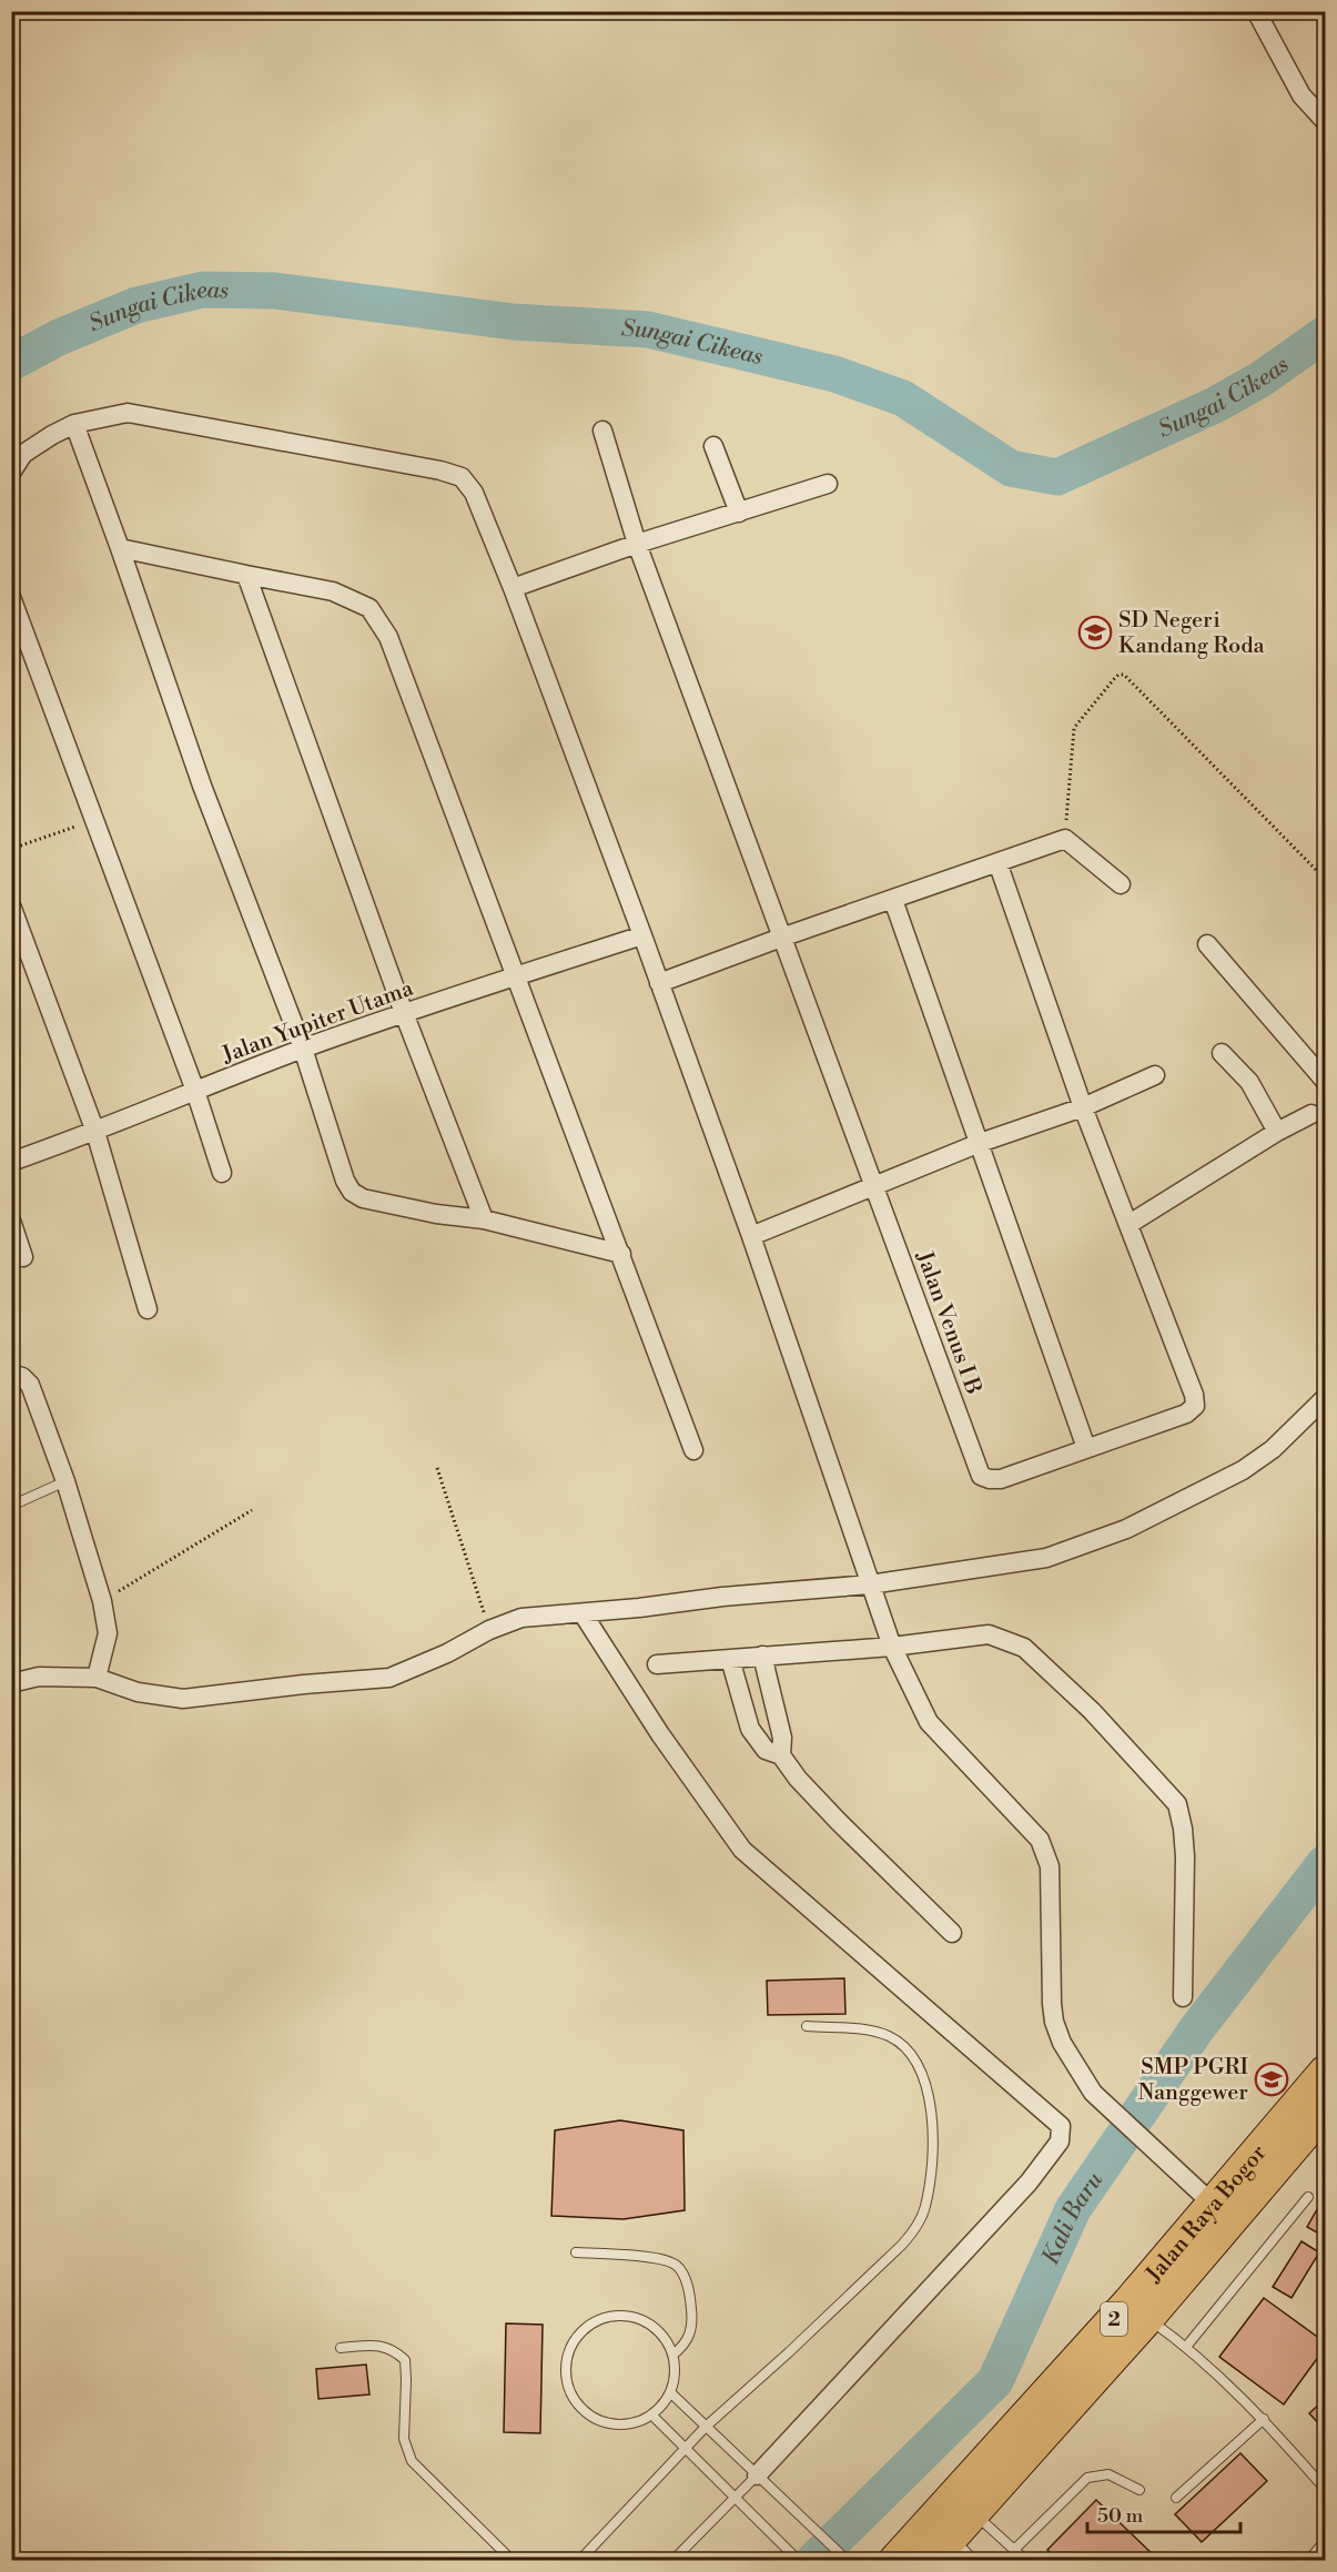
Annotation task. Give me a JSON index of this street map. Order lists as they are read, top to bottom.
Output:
{
  "streets": {
    "highway": ["Jalan Raya Bogor", "2"],
    "street": ["Jalan Yupiter Utama", "Jalan Venus I B"]
  },
  "water": ["Sungai Cikeas", "Kali Baru"],
  "places": {
    "school or university": ["SD Negeri Kandang Roda", "SMP PGRI Nanggewer"]
  },
  "scale_bar": "50 m"
}
